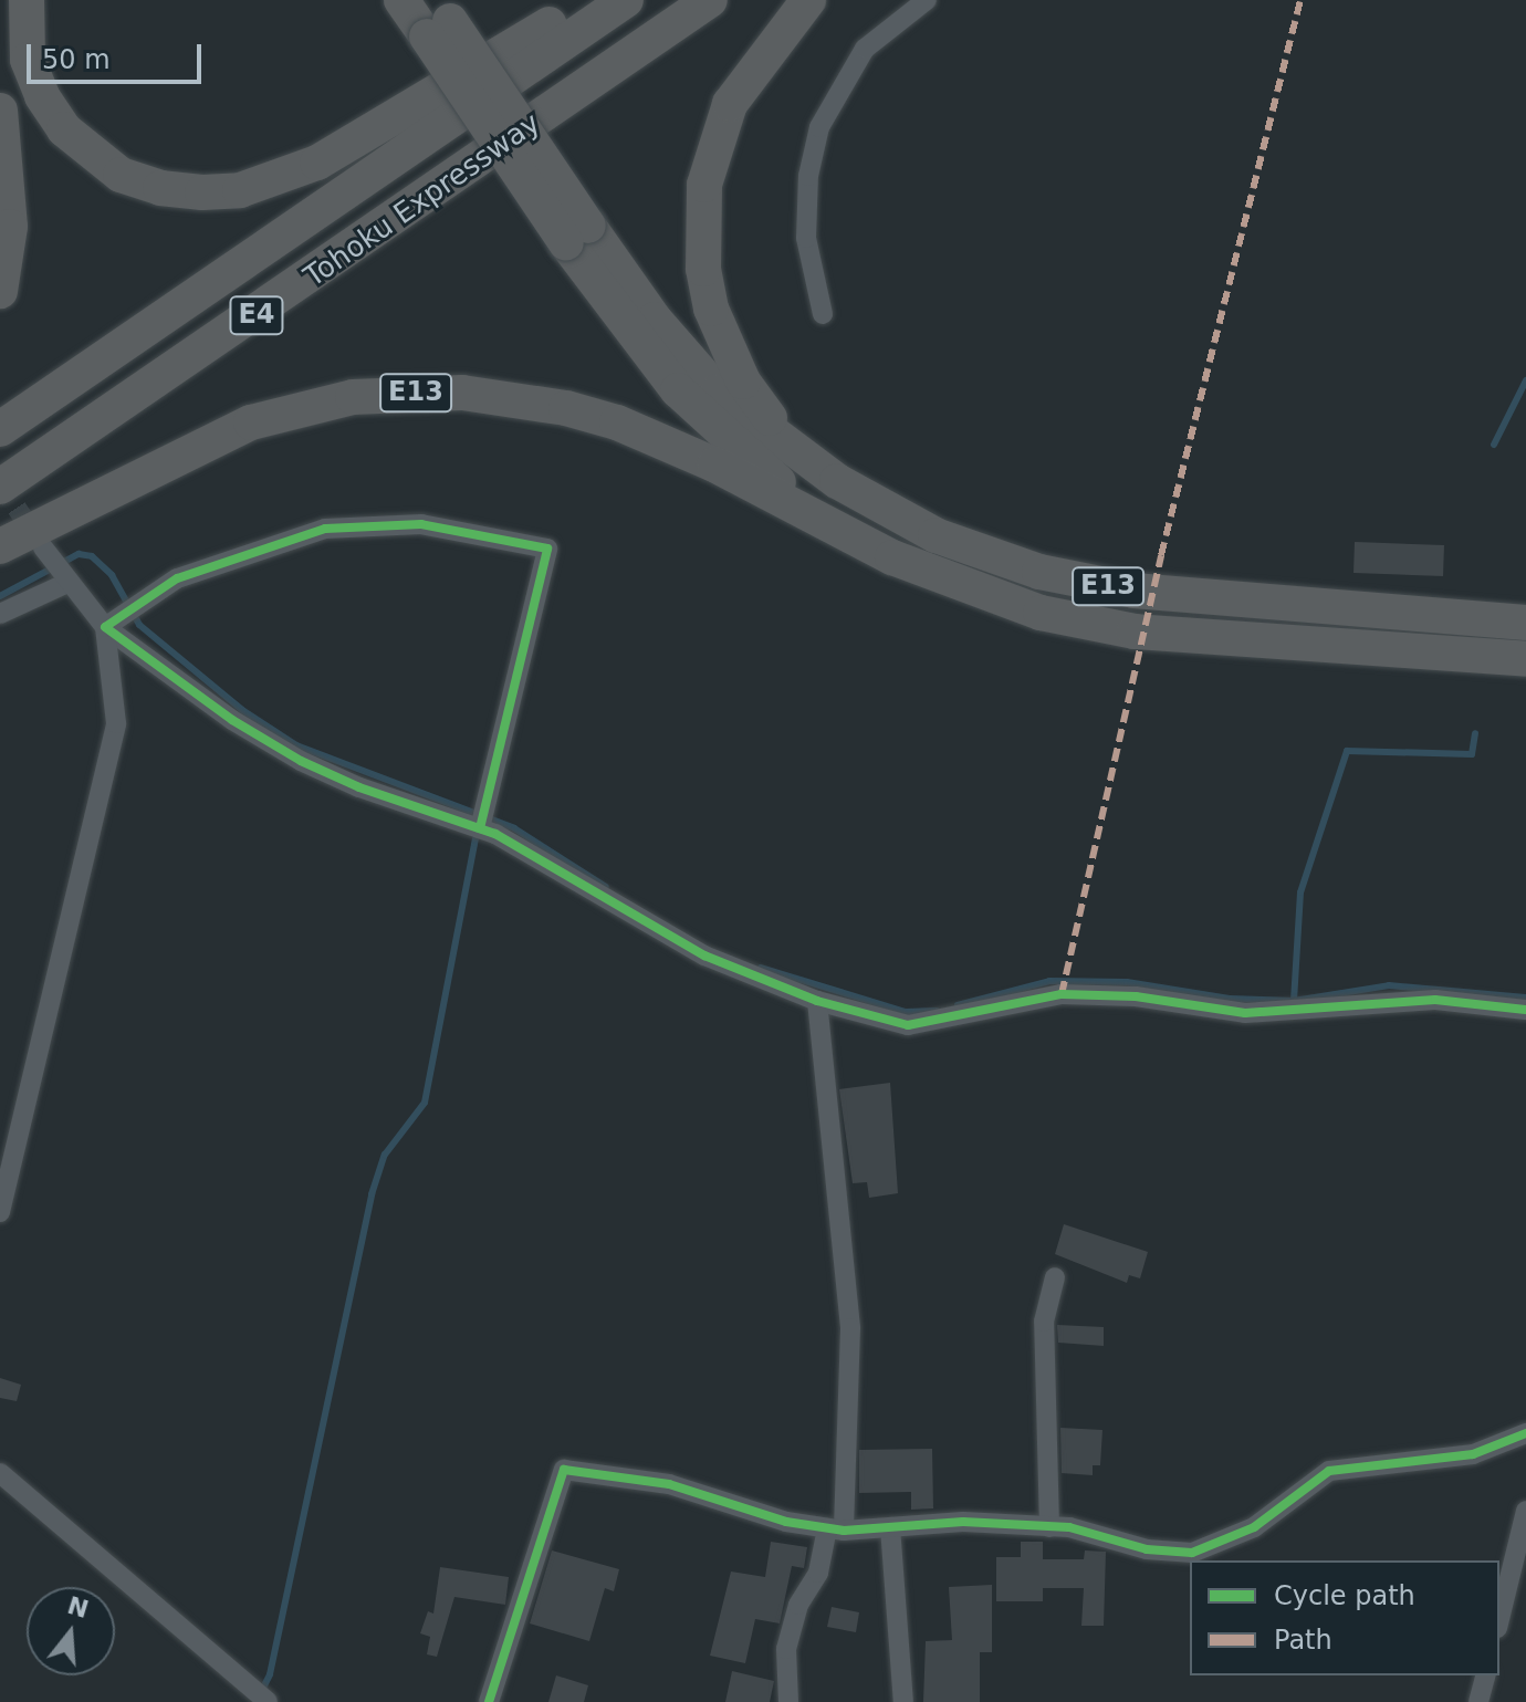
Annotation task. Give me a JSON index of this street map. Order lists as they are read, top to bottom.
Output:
{
  "streets": {
    "highway": ["Tohoku Expressway", "E4", "E13"]
  },
  "legend": ["Cycle path", "Path"],
  "scale_bar": "50 m",
  "north": "top"
}
